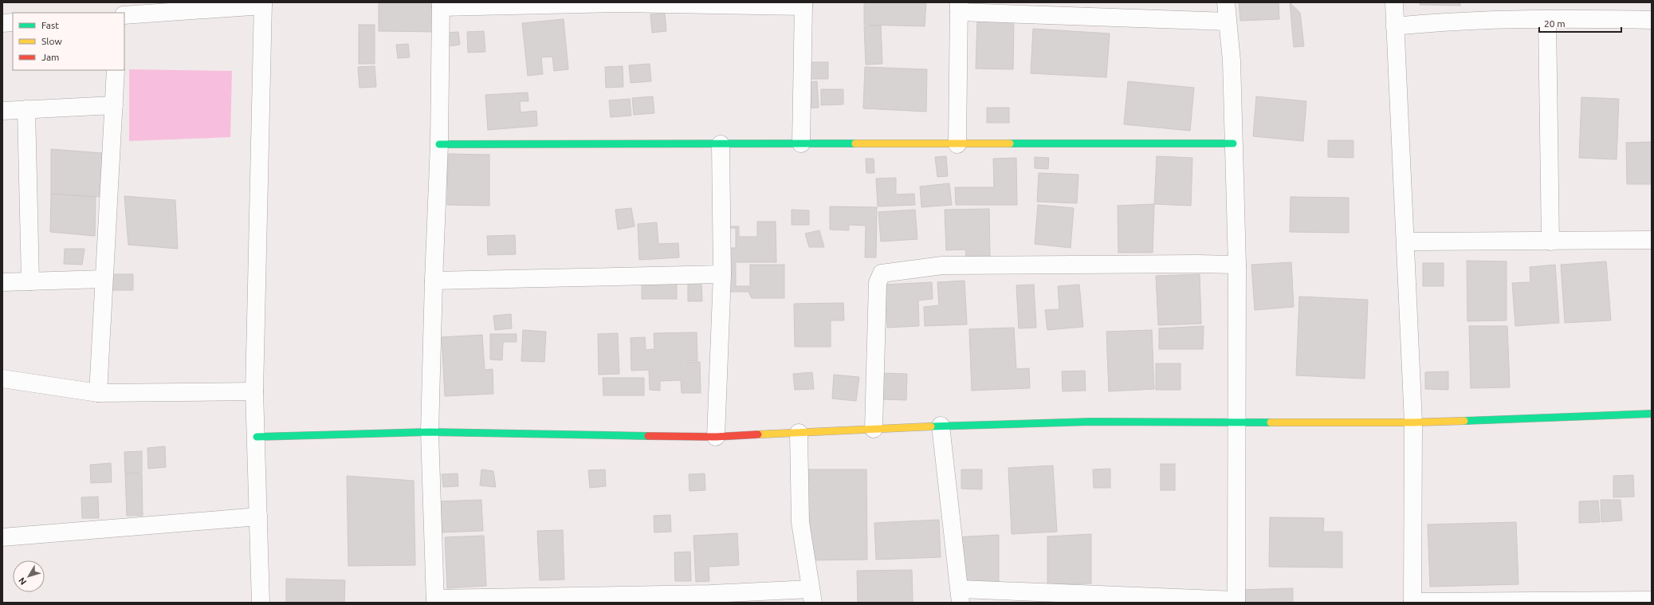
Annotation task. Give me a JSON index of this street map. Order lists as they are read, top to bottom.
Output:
{
  "legend": ["Fast", "Slow", "Jam"],
  "scale_bar": "20 m",
  "north": "bottom left"
}
